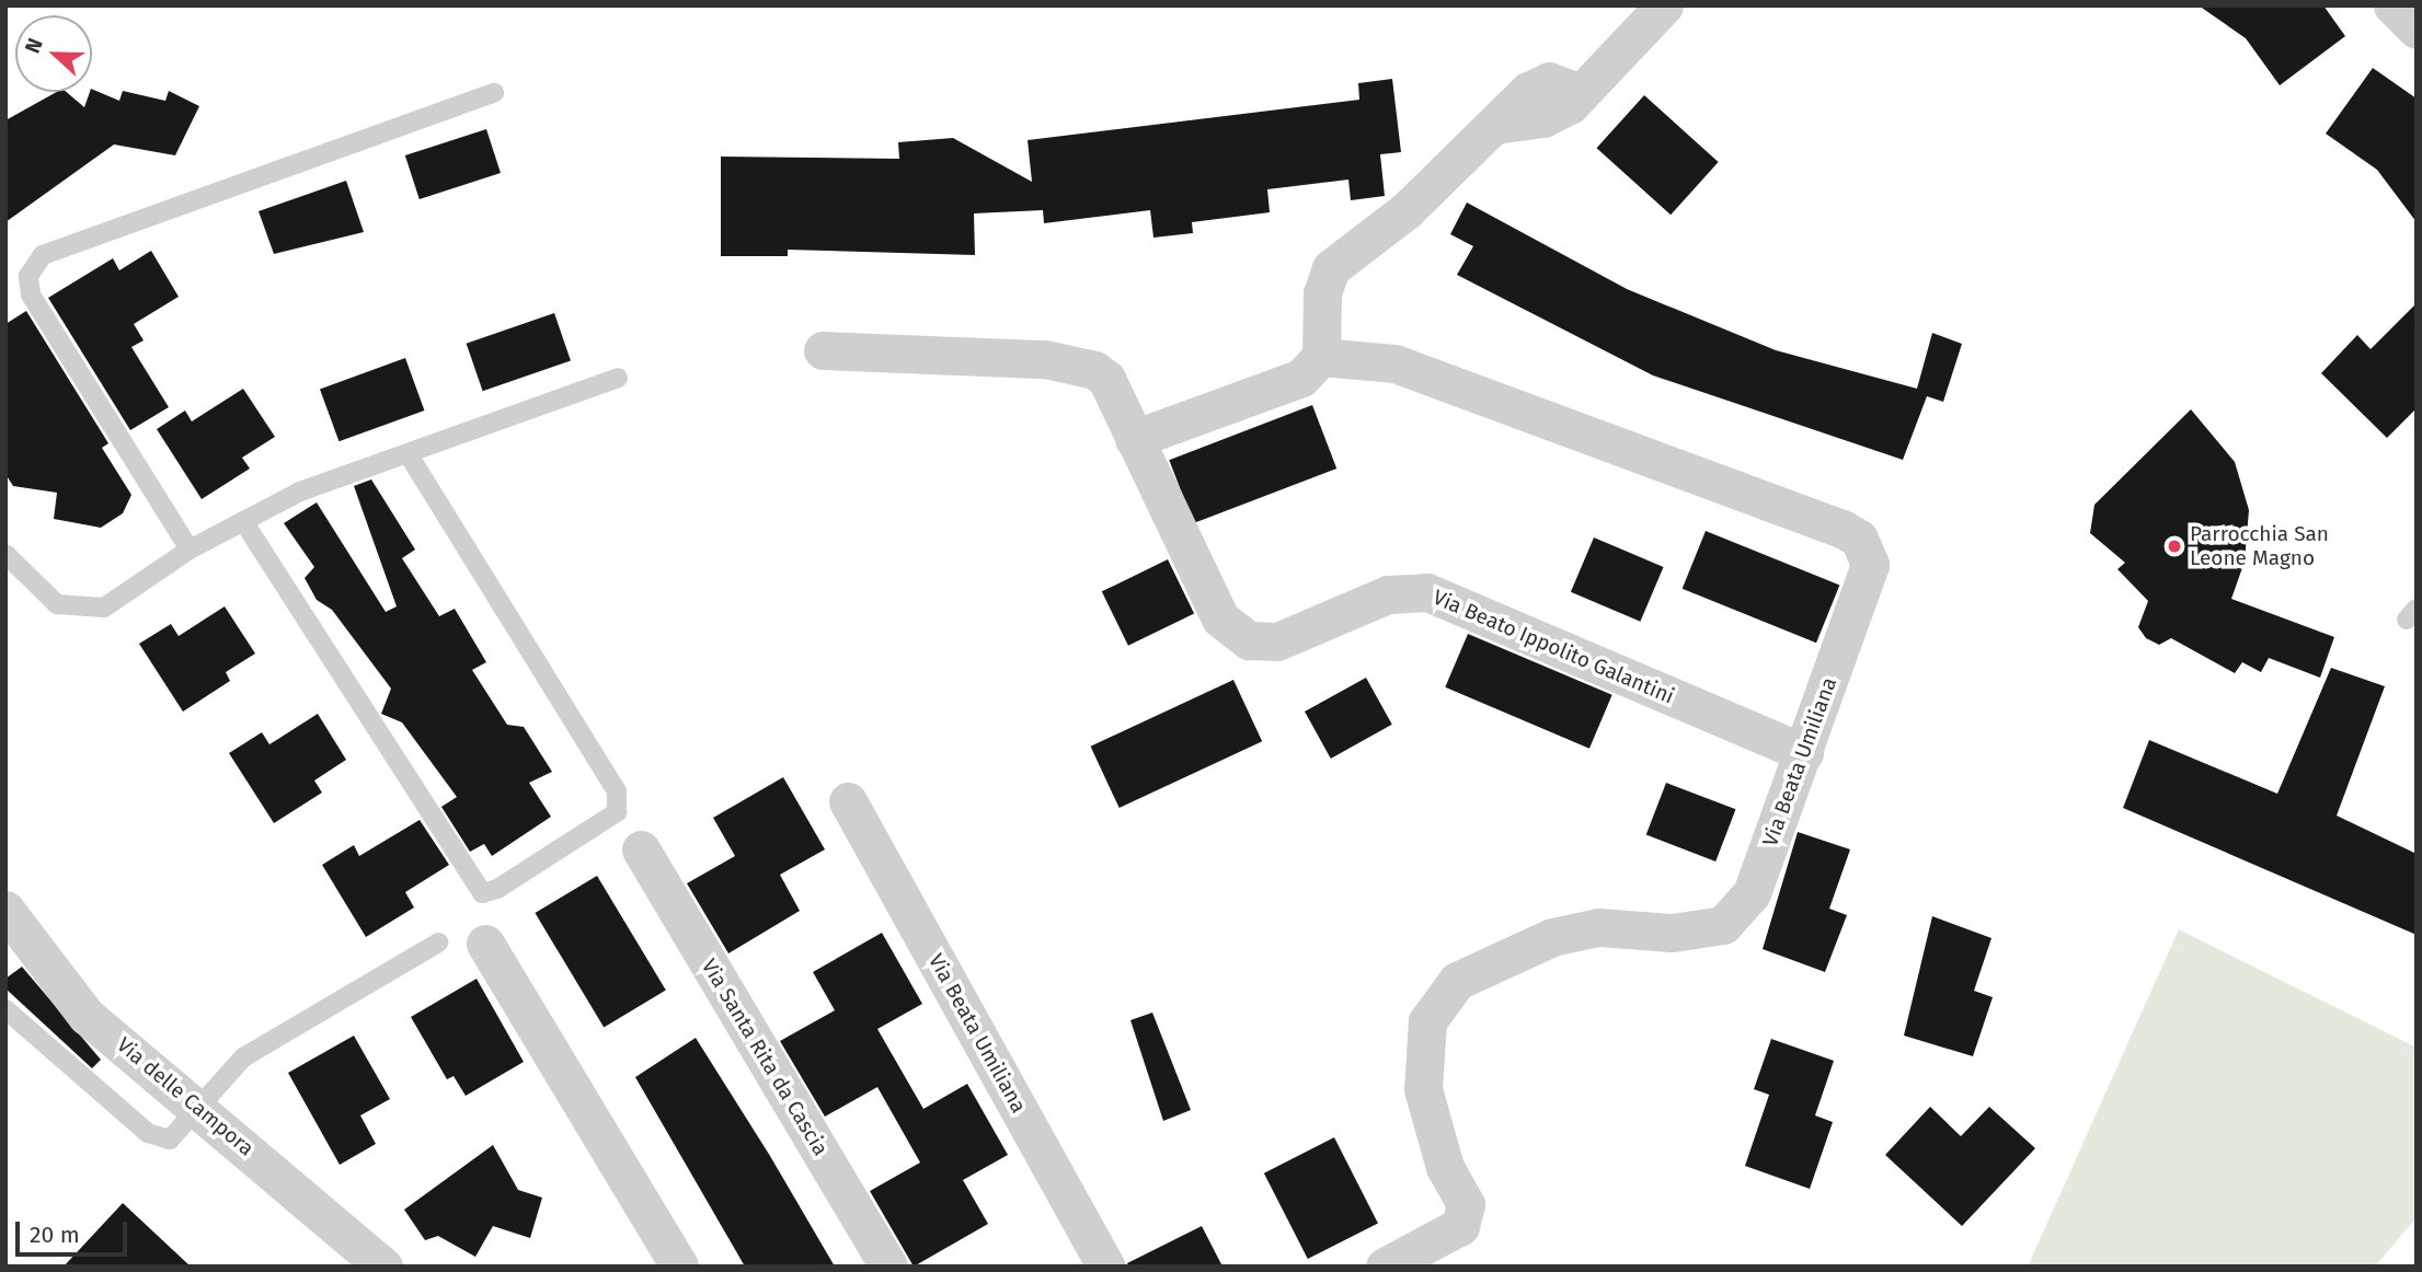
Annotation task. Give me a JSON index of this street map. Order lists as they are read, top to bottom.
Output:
{
  "streets": {
    "street": [
      "Via Beato Ippolito Galantini",
      "Via Beata Umiliana",
      "Via Santa Rita da Cascia",
      "Via delle Campora"
    ]
  },
  "crossings": [
    ["Via Beato Ippolito Galantini", "Via Beata Umiliana"]
  ],
  "places": ["Parrocchia San Leone Magno"],
  "scale_bar": "20 m",
  "north": "left"
}
